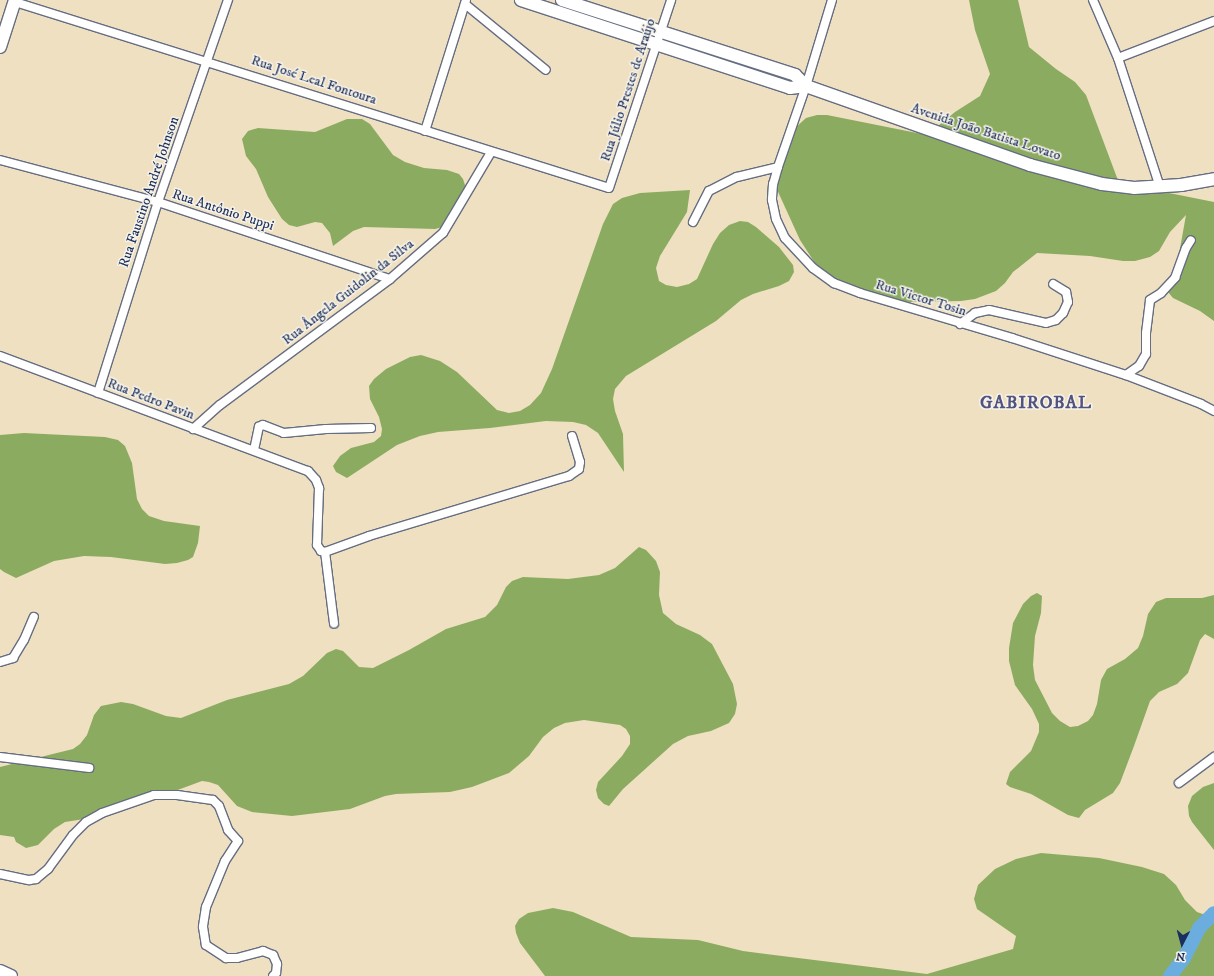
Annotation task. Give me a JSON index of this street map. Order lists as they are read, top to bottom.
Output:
{
  "streets": {
    "street": [
      "Rua José Leal Fontoura",
      "Rua Júlio Prestes de Araújo",
      "Avenida João Batista Lovato",
      "Rua Faustino André Johnson",
      "Rua Antônio Puppi",
      "Rua Ângela Guidolin da Silva",
      "Rua Victor Tosin",
      "Rua Pedro Pavin"
    ]
  },
  "crossings": [
    ["Rua José Leal Fontoura", "Rua Júlio Prestes de Araújo"],
    ["Rua José Leal Fontoura", "Rua Faustino André Johnson"],
    ["Rua José Leal Fontoura", "Rua Ângela Guidolin da Silva"],
    ["Rua Júlio Prestes de Araújo", "Avenida João Batista Lovato"],
    ["Avenida João Batista Lovato", "Rua Victor Tosin"],
    ["Rua Faustino André Johnson", "Rua Antônio Puppi"],
    ["Rua Faustino André Johnson", "Rua Pedro Pavin"],
    ["Rua Antônio Puppi", "Rua Ângela Guidolin da Silva"],
    ["Rua Ângela Guidolin da Silva", "Rua Pedro Pavin"]
  ],
  "districts": ["GABIROBAL"],
  "north": "bottom"
}
